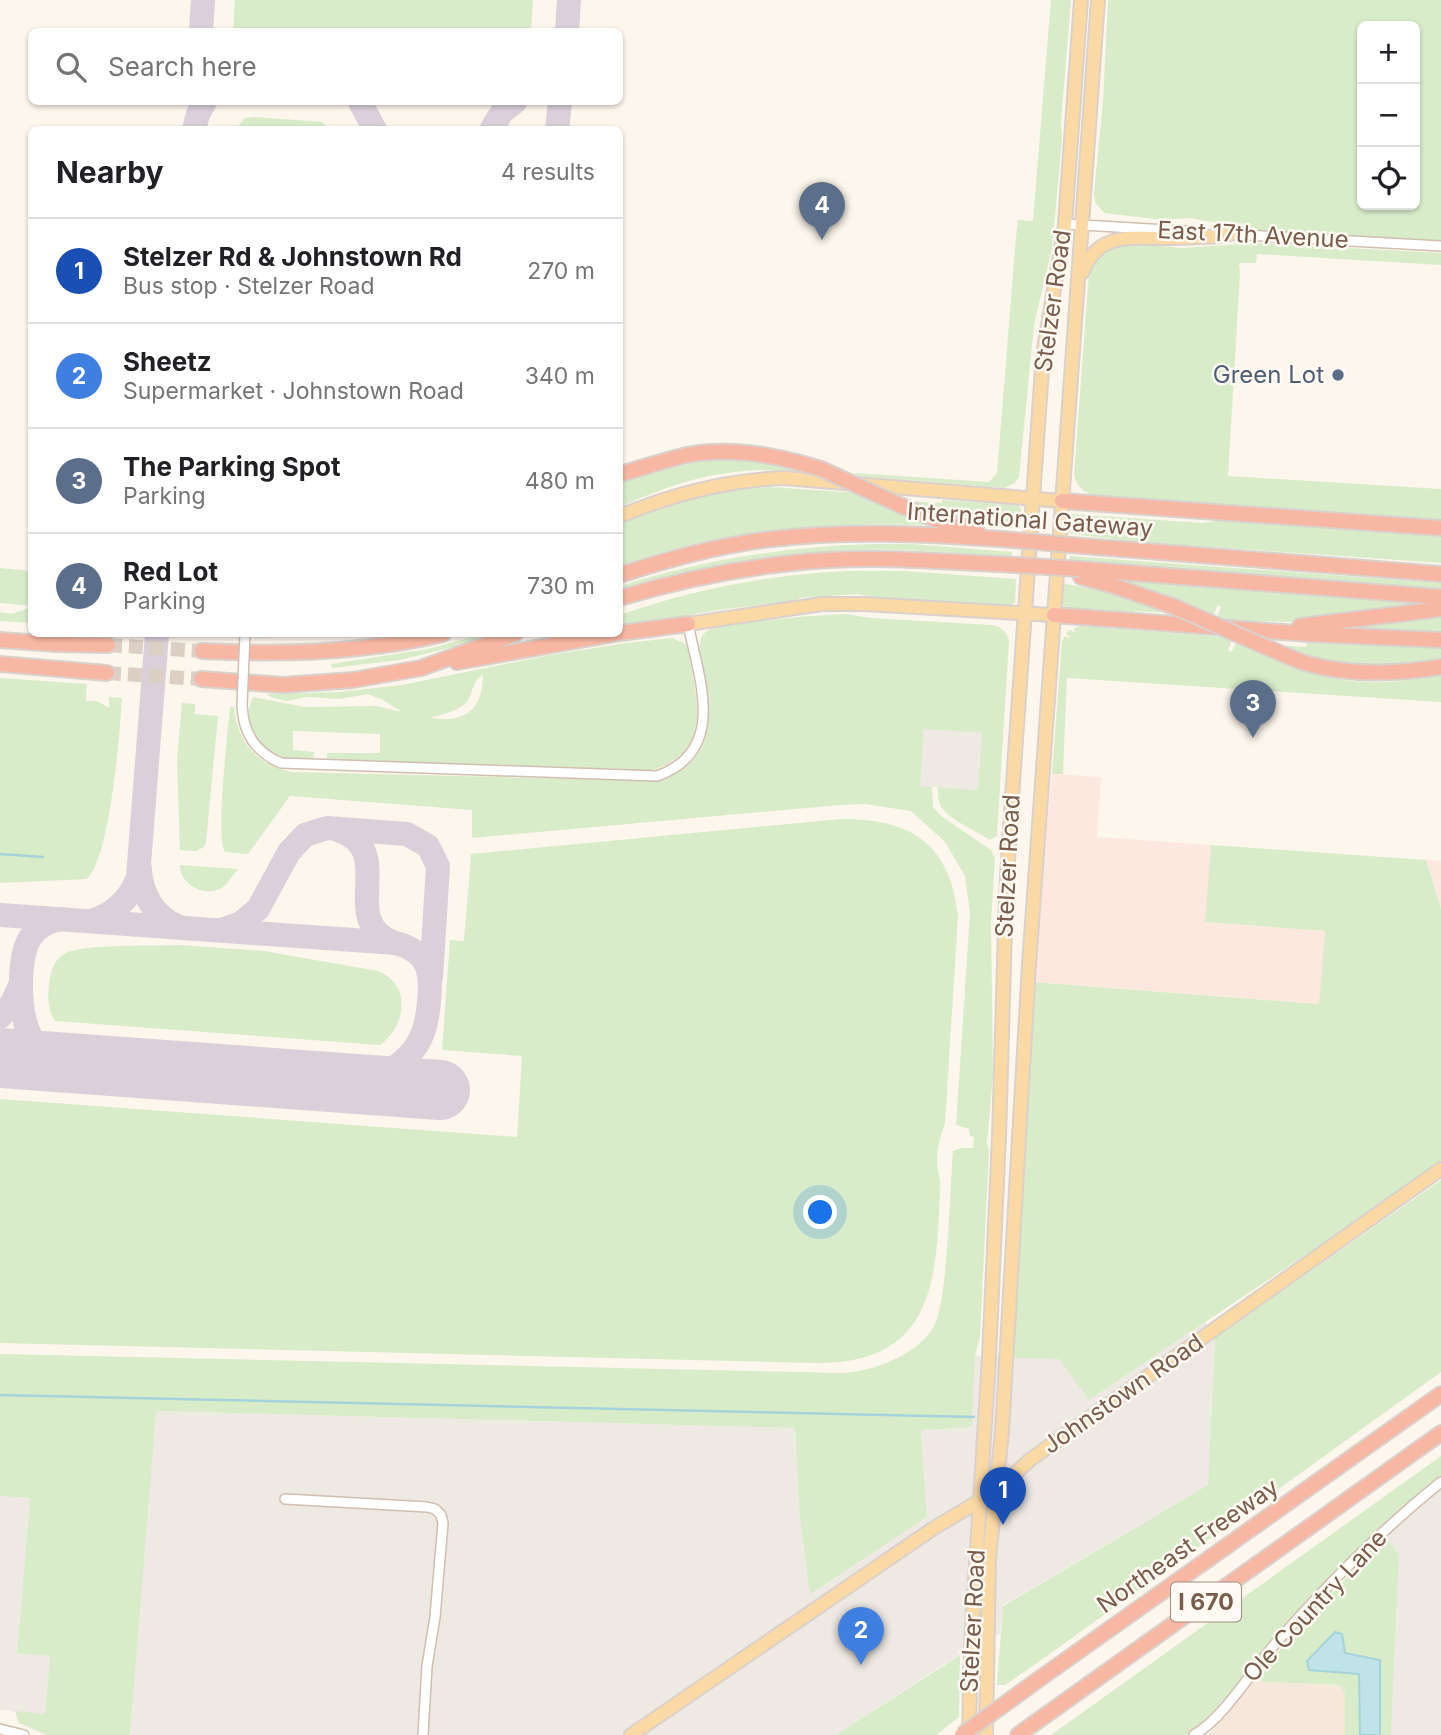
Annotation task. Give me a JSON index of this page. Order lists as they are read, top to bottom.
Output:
{
  "streets": {
    "highway": ["International Gateway", "Northeast Freeway", "I 670"],
    "main road": ["Stelzer Road", "Johnstown Road"],
    "street": ["East 17th Avenue", "Ole Country Lane"]
  },
  "crossings": [
    ["East 17th Avenue", "Stelzer Road"],
    ["Stelzer Road", "Johnstown Road"]
  ],
  "places": ["Green Lot"],
  "page": {
    "map_buttons": ["+", "−"],
    "search": "Search here",
    "heading": ["Nearby", "4 results"],
    "pins": [
      "4",
      "3",
      "1",
      "2"
    ],
    "list": [
      {
        "mark": "1",
        "name": "Stelzer Rd & Johnstown Rd",
        "note": "Bus stop · Stelzer Road",
        "value": "270 m"
      },
      {
        "mark": "2",
        "name": "Sheetz",
        "note": "Supermarket · Johnstown Road",
        "value": "340 m"
      },
      {
        "mark": "3",
        "name": "The Parking Spot",
        "note": "Parking",
        "value": "480 m"
      },
      {
        "mark": "4",
        "name": "Red Lot",
        "note": "Parking",
        "value": "730 m"
      }
    ]
  }
}
